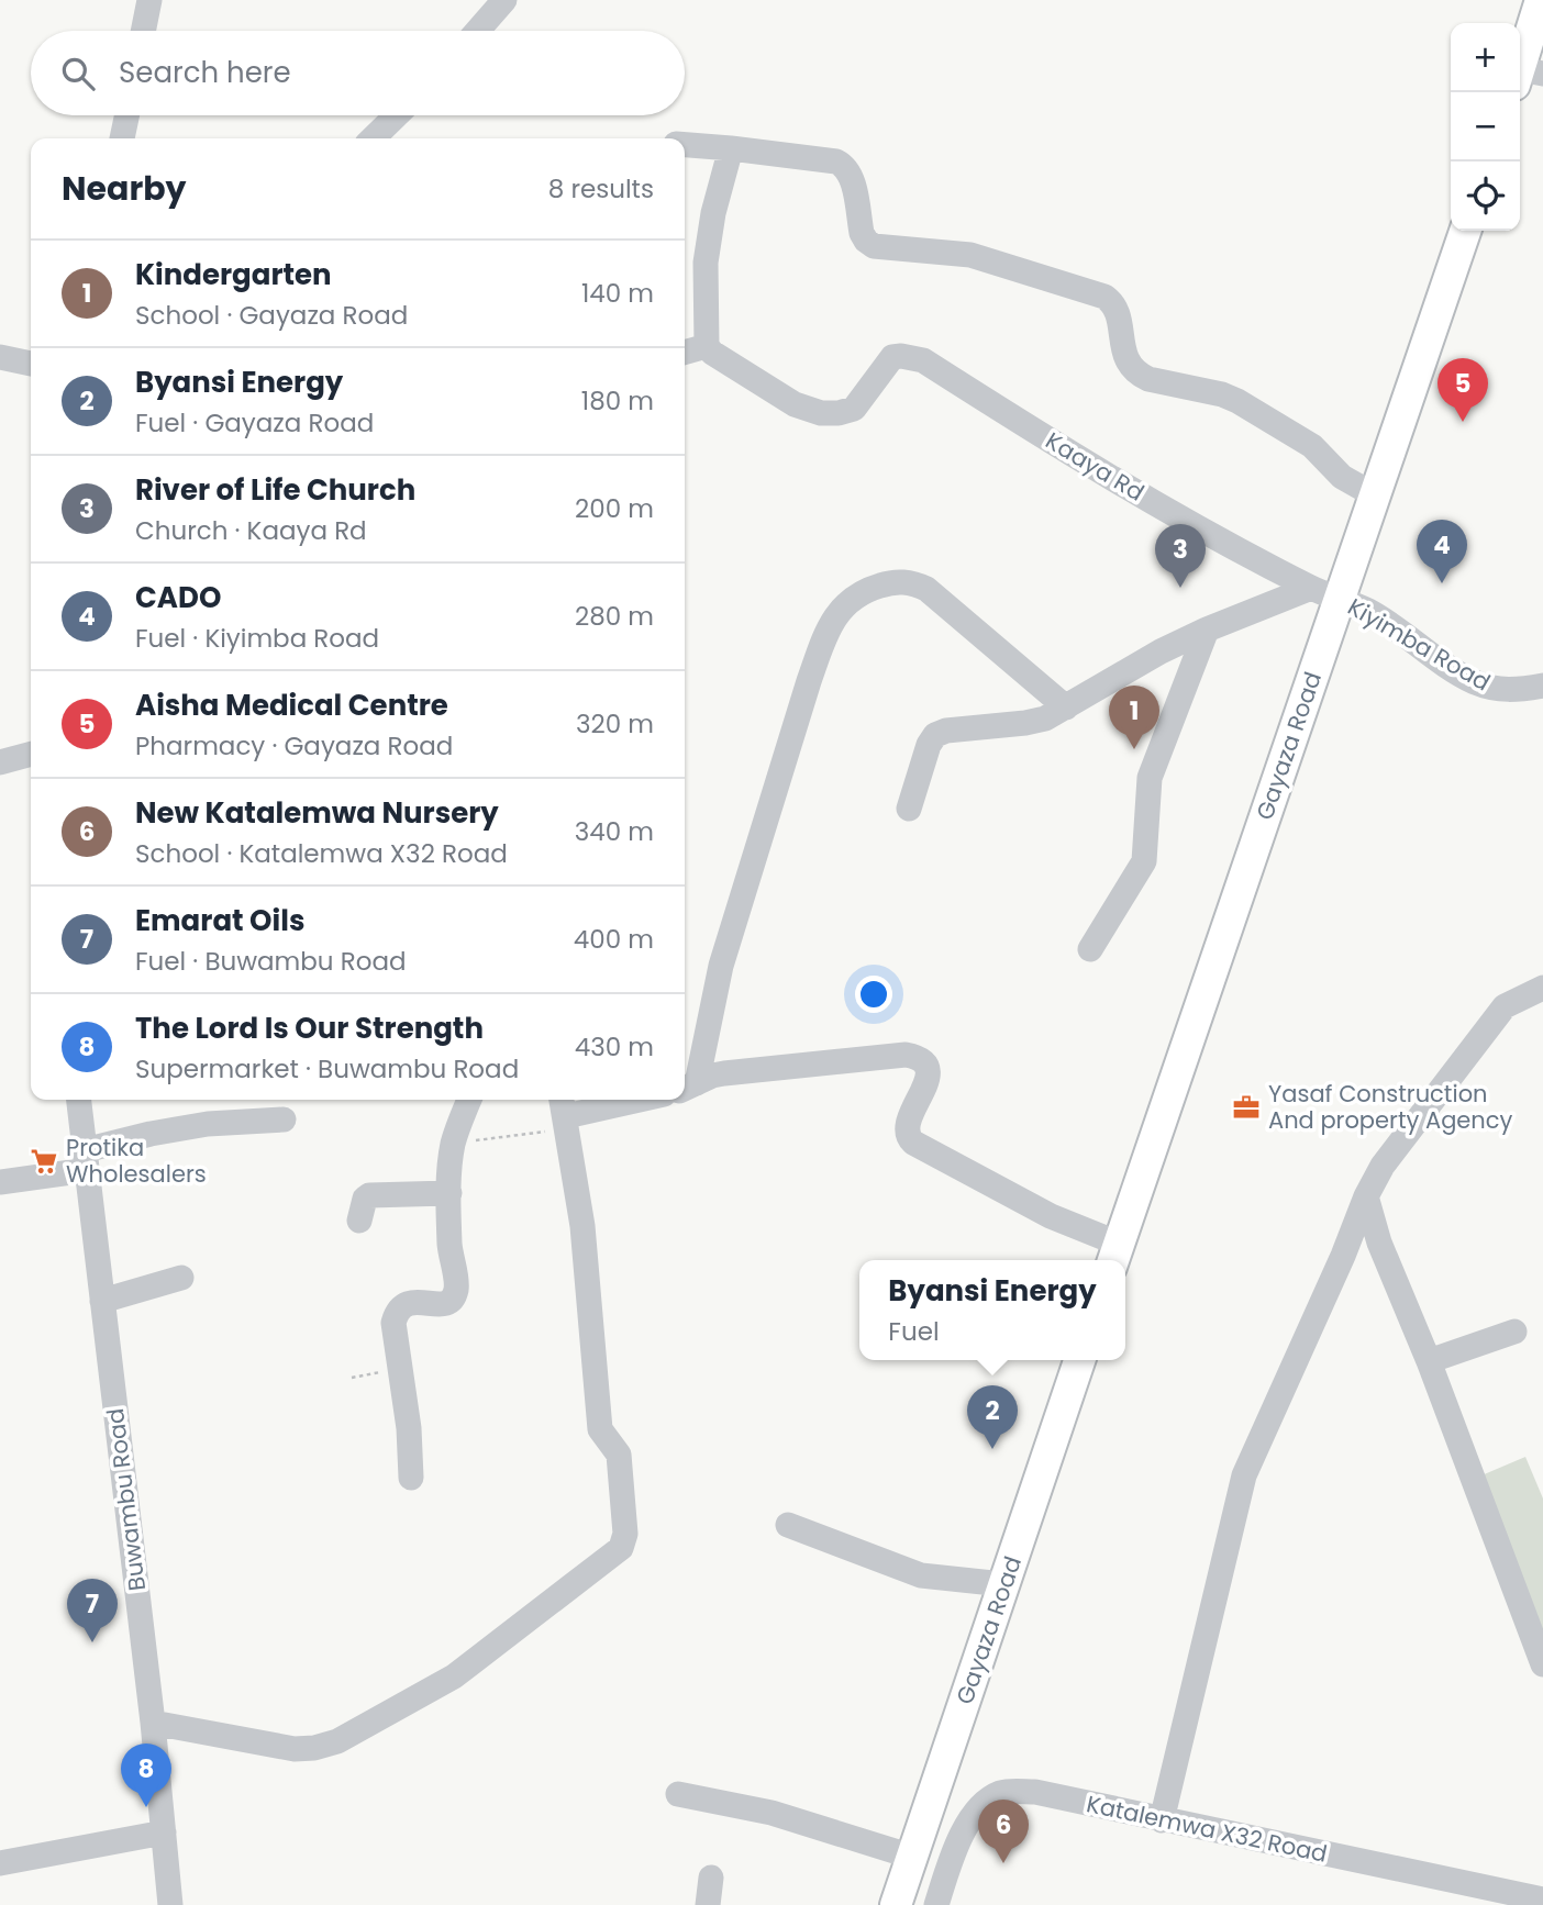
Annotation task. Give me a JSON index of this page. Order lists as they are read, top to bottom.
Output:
{
  "streets": {
    "main road": ["Gayaza Road"],
    "street": [
      "Kaaya Rd",
      "Kiyimba Road",
      "Buwambu Road",
      "Katalemwa X32 Road"
    ]
  },
  "crossings": [
    ["Kaaya Rd", "Kiyimba Road"],
    ["Kaaya Rd", "Gayaza Road"],
    ["Kiyimba Road", "Gayaza Road"]
  ],
  "places": {
    "office": ["Yasaf Construction And property Agency"],
    "supermarket": ["Protika Wholesalers"]
  },
  "page": {
    "map_buttons": ["+", "−"],
    "search": "Search here",
    "heading": ["Nearby", "8 results"],
    "list": [
      {
        "mark": "1",
        "name": "Kindergarten",
        "note": "School · Gayaza Road",
        "value": "140 m"
      },
      {
        "mark": "2",
        "name": "Byansi Energy",
        "note": "Fuel · Gayaza Road",
        "value": "180 m"
      },
      {
        "mark": "3",
        "name": "River of Life Church",
        "note": "Church · Kaaya Rd",
        "value": "200 m"
      },
      {
        "mark": "4",
        "name": "CADO",
        "note": "Fuel · Kiyimba Road",
        "value": "280 m"
      },
      {
        "mark": "5",
        "name": "Aisha Medical Centre",
        "note": "Pharmacy · Gayaza Road",
        "value": "320 m"
      },
      {
        "mark": "6",
        "name": "New Katalemwa Nursery",
        "note": "School · Katalemwa X32 Road",
        "value": "340 m"
      },
      {
        "mark": "7",
        "name": "Emarat Oils",
        "note": "Fuel · Buwambu Road",
        "value": "400 m"
      },
      {
        "mark": "8",
        "name": "The Lord Is Our Strength",
        "note": "Supermarket · Buwambu Road",
        "value": "430 m"
      }
    ],
    "pins": [
      "5",
      "4",
      "3",
      "1",
      "2",
      "7",
      "8",
      "6"
    ],
    "popup": ["Byansi Energy", "Fuel"]
  }
}
